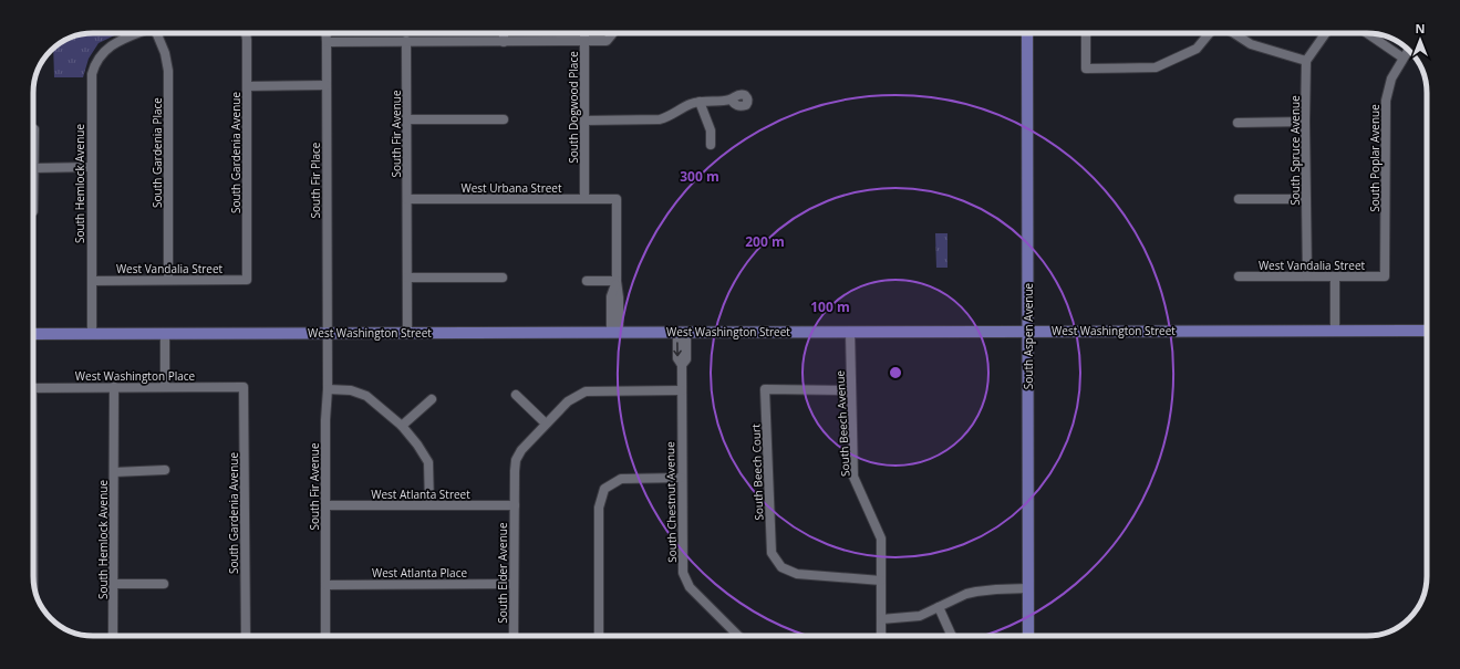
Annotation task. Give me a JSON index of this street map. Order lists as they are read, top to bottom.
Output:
{
  "streets": {
    "main road": ["West Washington Street", "South Aspen Avenue"],
    "street": [
      "South Dogwood Place",
      "South Fir Avenue",
      "South Spruce Avenue",
      "South Gardenia Place",
      "South Gardenia Avenue",
      "South Poplar Avenue",
      "South Fir Place",
      "South Hemlock Avenue",
      "West Urbana Street",
      "West Vandalia Street",
      "West Washington Place",
      "South Beech Avenue",
      "South Beech Court",
      "West Atlanta Street",
      "South Chestnut Avenue",
      "West Atlanta Place",
      "South Elder Avenue"
    ]
  },
  "crossings": [
    ["South Dogwood Place", "West Urbana Street"],
    ["South Fir Avenue", "South Fir Place"],
    ["South Fir Avenue", "West Urbana Street"],
    ["South Fir Avenue", "West Washington Street"],
    ["South Fir Avenue", "West Atlanta Street"],
    ["South Fir Avenue", "West Atlanta Place"],
    ["South Spruce Avenue", "West Vandalia Street"],
    ["South Gardenia Place", "West Vandalia Street"],
    ["South Gardenia Avenue", "West Vandalia Street"],
    ["South Gardenia Avenue", "West Washington Place"],
    ["South Poplar Avenue", "West Vandalia Street"],
    ["South Fir Place", "West Washington Street"],
    ["South Hemlock Avenue", "West Vandalia Street"],
    ["South Hemlock Avenue", "West Washington Street"],
    ["South Hemlock Avenue", "West Washington Place"],
    ["West Washington Street", "South Aspen Avenue"],
    ["West Washington Street", "South Beech Avenue"],
    ["West Washington Street", "South Chestnut Avenue"],
    ["South Beech Avenue", "South Beech Court"],
    ["West Atlanta Street", "South Elder Avenue"],
    ["West Atlanta Place", "South Elder Avenue"]
  ],
  "north": "top",
  "rings": ["300 m", "200 m", "100 m"]
}
